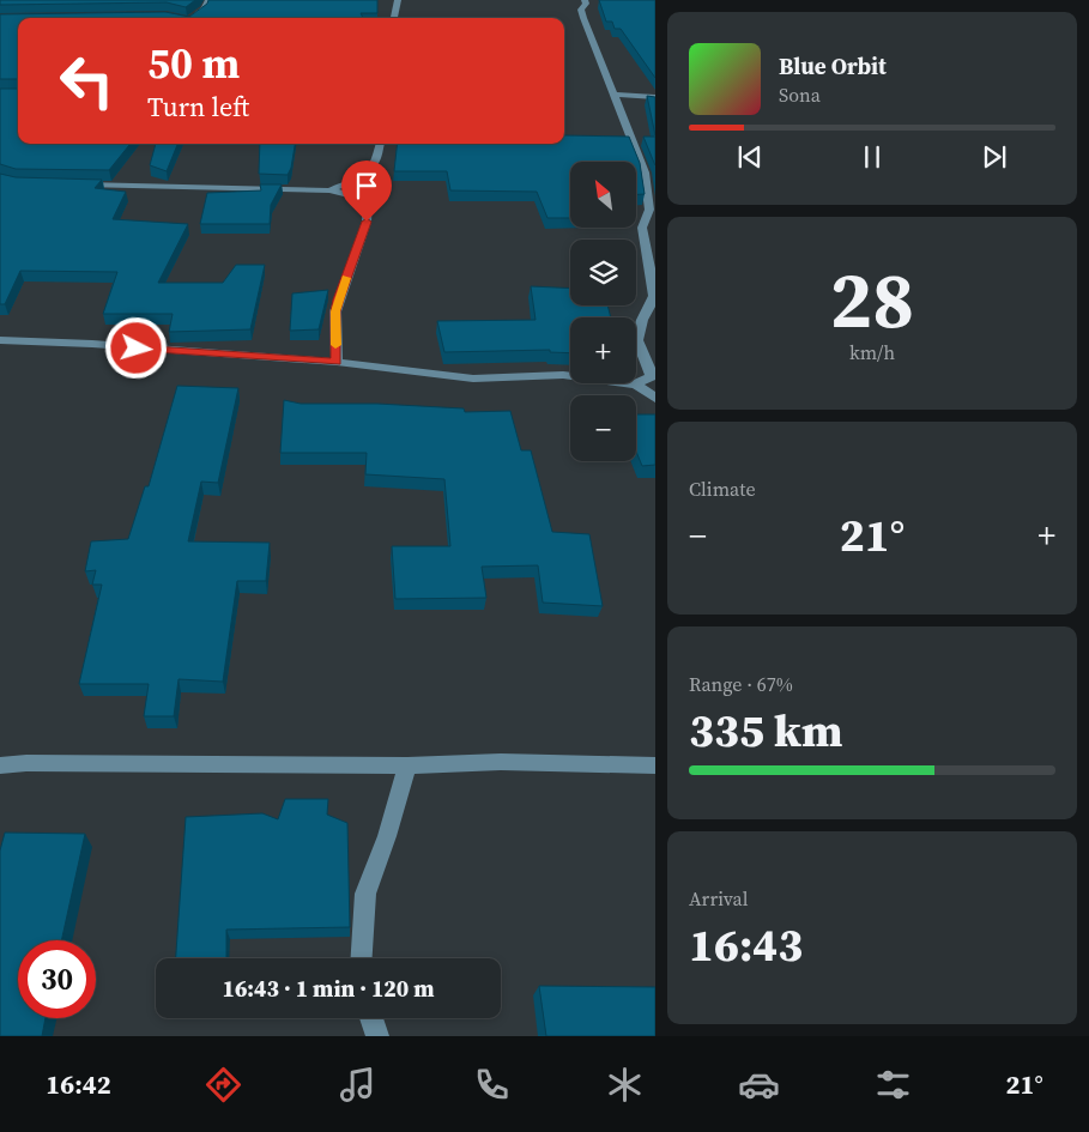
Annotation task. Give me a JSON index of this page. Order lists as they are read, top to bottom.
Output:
{
  "north": "top left",
  "page": {
    "turn": ["50 m", "Turn left"],
    "song": ["Blue Orbit", "Sona"],
    "map_buttons": ["+", "−"],
    "tile": [
      ["28", "km/h"],
      "Climate",
      ["Range · 67%", "335 km"],
      ["Arrival", "16:43"]
    ],
    "heat": ["−", "21°", "+"],
    "limit": "30",
    "trip": "16:43 · 1 min · 120 m",
    "tabs": ["16:42", "21°"]
  }
}
